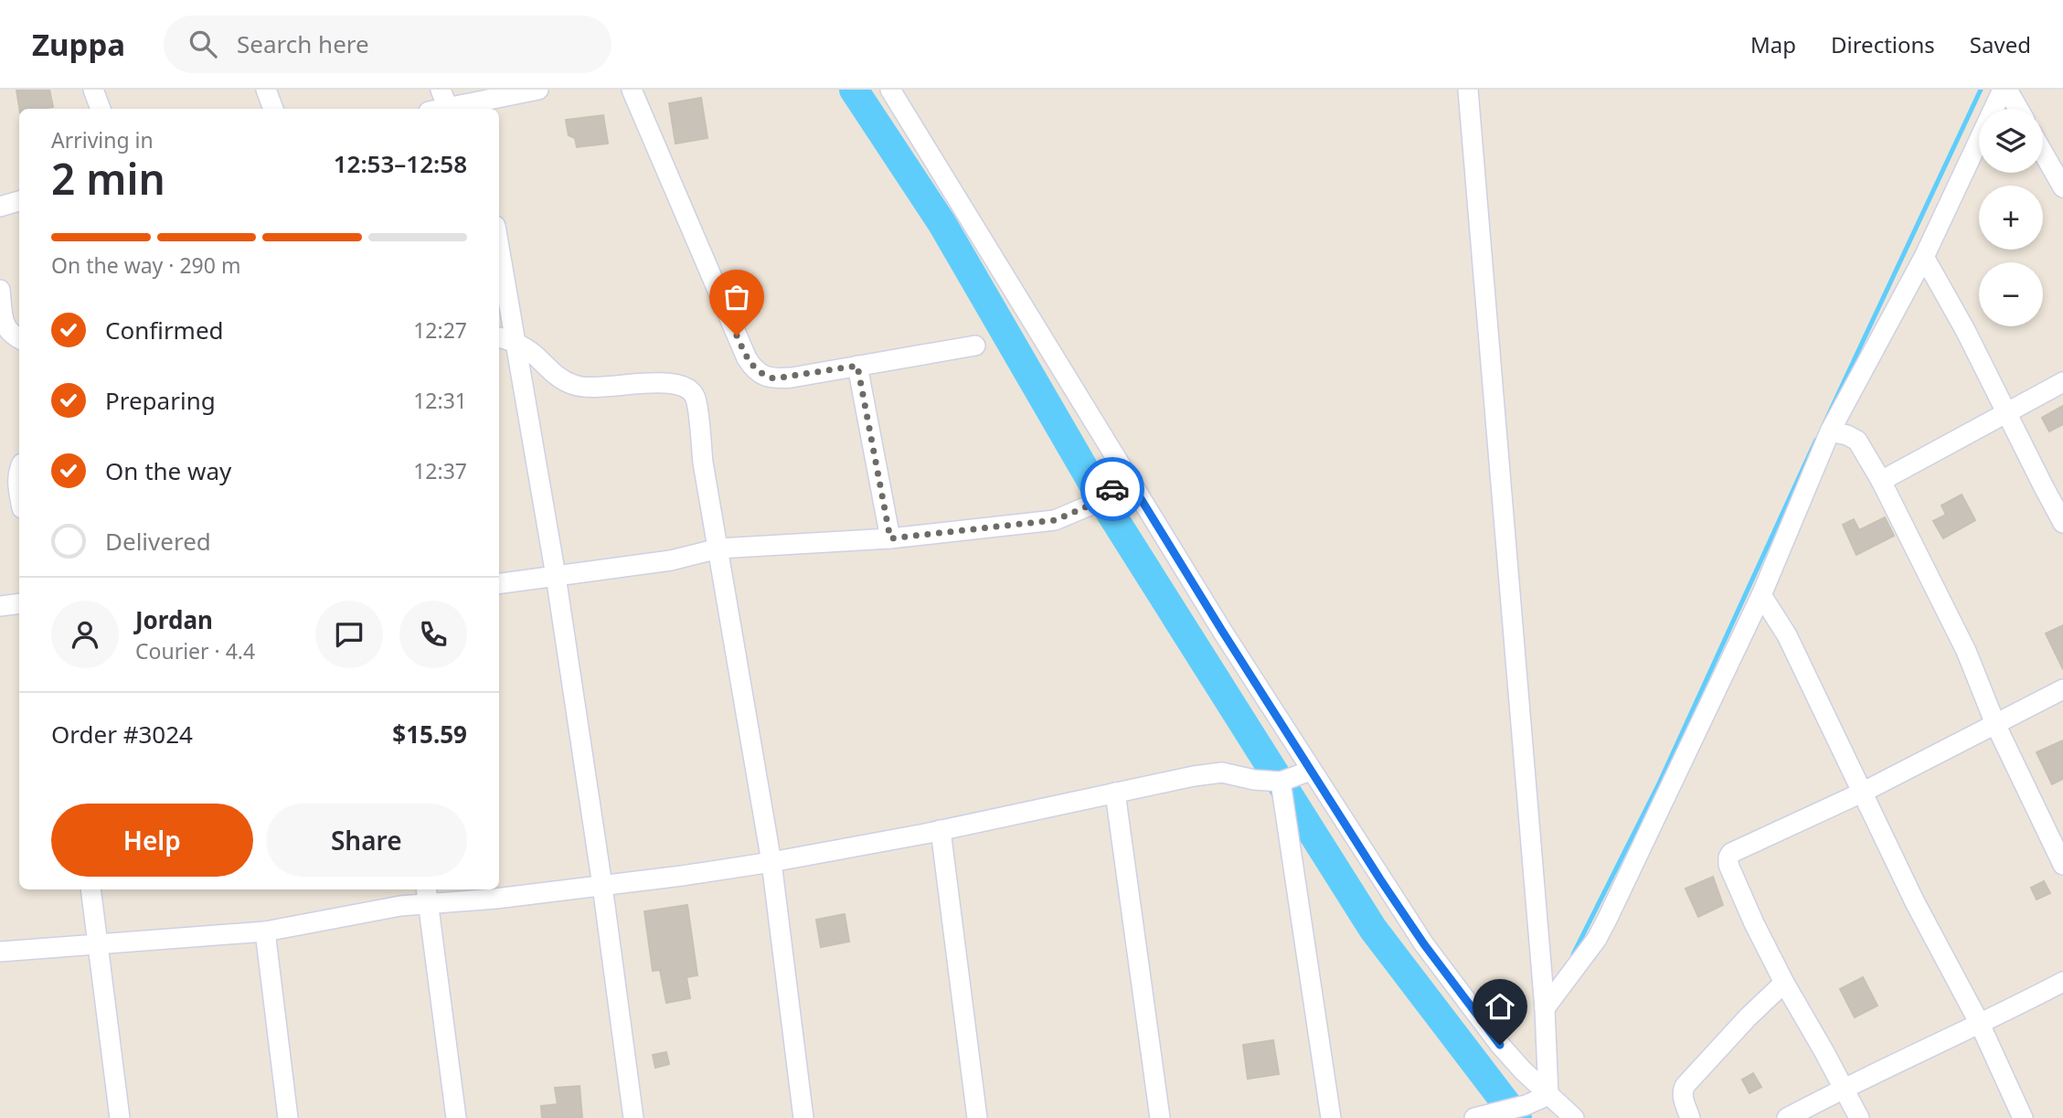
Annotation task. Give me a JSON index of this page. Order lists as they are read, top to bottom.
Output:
{
  "page": {
    "header": "Zuppa",
    "search": "Search here",
    "nav": ["Map", "Directions", "Saved"],
    "map_buttons": ["+", "−"],
    "heading": ["2 min", "Arriving in", "12:53–12:58"],
    "panel": [
      "Jordan",
      "Courier · 4.4",
      "Order #3024",
      "$15.59"
    ],
    "bar": "On the way · 290 m",
    "list": [
      ["Confirmed", "12:27"],
      ["Preparing", "12:31"],
      ["On the way", "12:37"],
      "Delivered"
    ],
    "buttons": ["Help", "Share"]
  }
}
